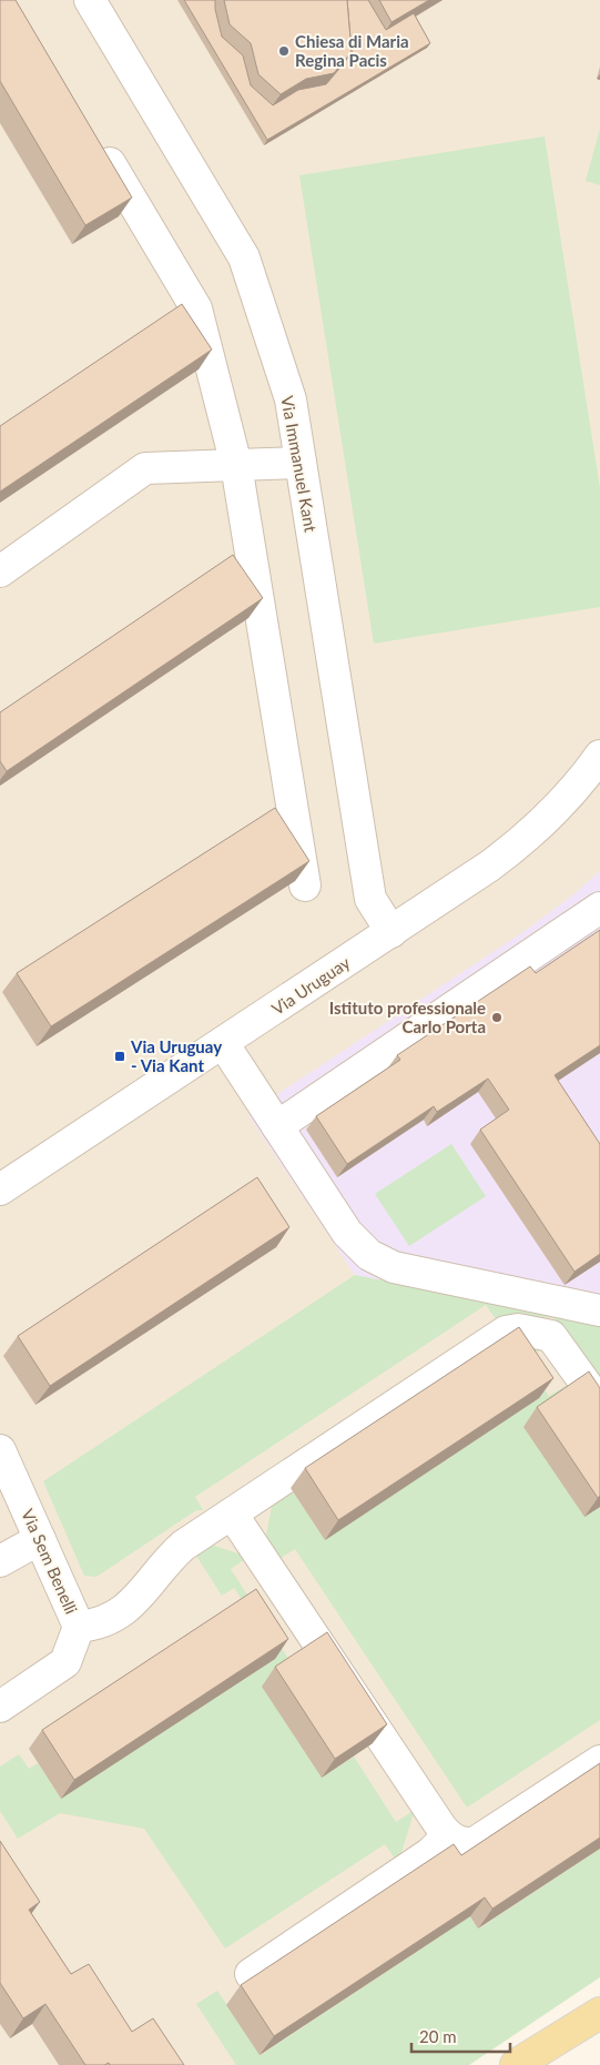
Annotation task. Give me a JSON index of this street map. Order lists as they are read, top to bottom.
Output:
{
  "streets": {
    "street": ["Via Immanuel Kant", "Via Uruguay", "Via Sem Benelli"]
  },
  "crossings": [
    ["Via Immanuel Kant", "Via Uruguay"]
  ],
  "places": {
    "other": ["Chiesa di Maria Regina Pacis", "Istituto professionale Carlo Porta"],
    "transit": ["Via Uruguay - Via Kant"]
  },
  "scale_bar": "20 m"
}
